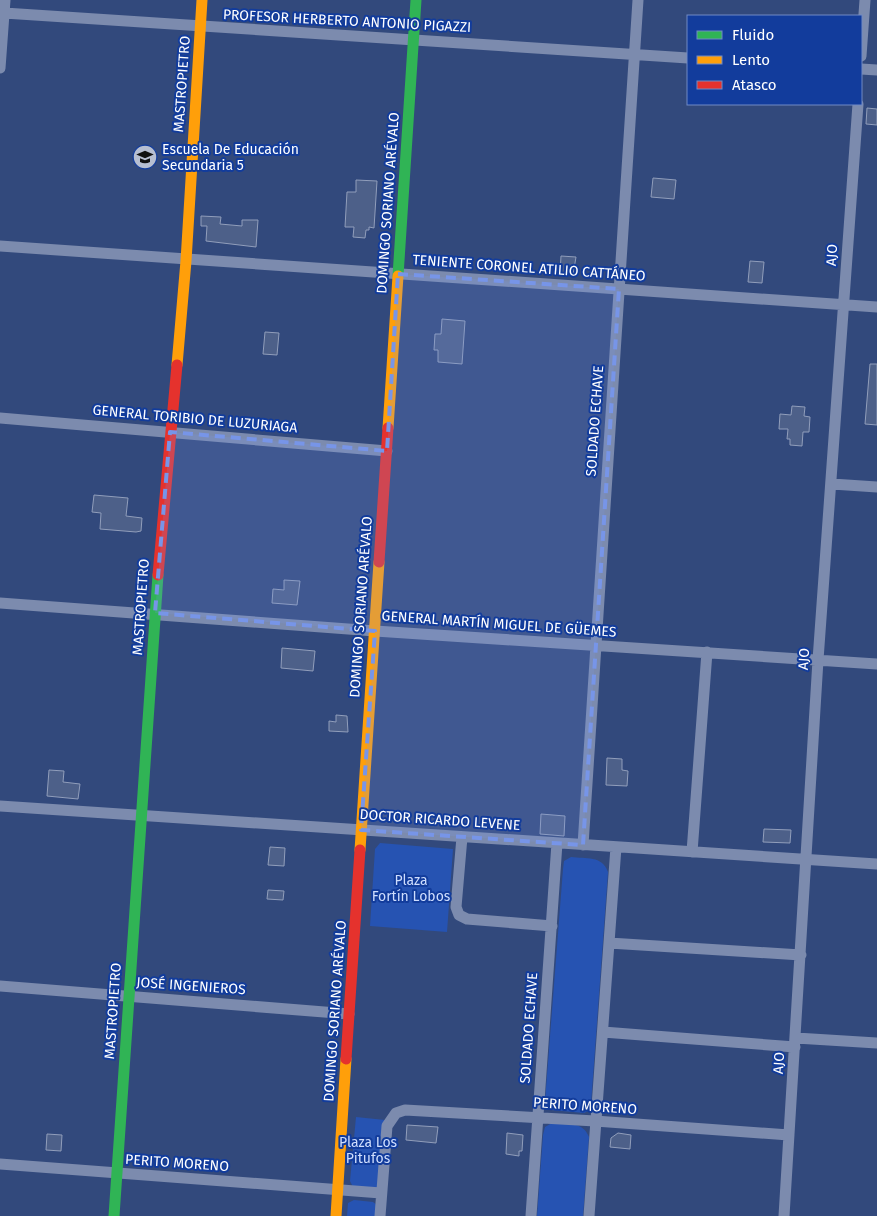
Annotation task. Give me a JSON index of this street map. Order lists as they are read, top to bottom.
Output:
{
  "streets": {
    "street": [
      "PROFESOR HERBERTO ANTONIO PIGAZZI",
      "MASTROPIETRO",
      "DOMINGO SORIANO ARÉVALO",
      "AJO",
      "TENIENTE CORONEL ATILIO CATTÁNEO",
      "GENERAL TORIBIO DE LUZURIAGA",
      "SOLDADO ECHAVE",
      "GENERAL MARTÍN MIGUEL DE GÜEMES",
      "DOCTOR RICARDO LEVENE",
      "JOSÉ INGENIEROS",
      "PERITO MORENO"
    ]
  },
  "crossings": [
    ["PROFESOR HERBERTO ANTONIO PIGAZZI", "MASTROPIETRO"],
    ["PROFESOR HERBERTO ANTONIO PIGAZZI", "DOMINGO SORIANO ARÉVALO"],
    ["PROFESOR HERBERTO ANTONIO PIGAZZI", "SOLDADO ECHAVE"],
    ["MASTROPIETRO", "TENIENTE CORONEL ATILIO CATTÁNEO"],
    ["MASTROPIETRO", "GENERAL TORIBIO DE LUZURIAGA"],
    ["MASTROPIETRO", "GENERAL MARTÍN MIGUEL DE GÜEMES"],
    ["MASTROPIETRO", "DOCTOR RICARDO LEVENE"],
    ["MASTROPIETRO", "JOSÉ INGENIEROS"],
    ["MASTROPIETRO", "PERITO MORENO"],
    ["DOMINGO SORIANO ARÉVALO", "TENIENTE CORONEL ATILIO CATTÁNEO"],
    ["DOMINGO SORIANO ARÉVALO", "GENERAL TORIBIO DE LUZURIAGA"],
    ["DOMINGO SORIANO ARÉVALO", "GENERAL MARTÍN MIGUEL DE GÜEMES"],
    ["DOMINGO SORIANO ARÉVALO", "DOCTOR RICARDO LEVENE"],
    ["DOMINGO SORIANO ARÉVALO", "JOSÉ INGENIEROS"],
    ["DOMINGO SORIANO ARÉVALO", "PERITO MORENO"],
    ["AJO", "TENIENTE CORONEL ATILIO CATTÁNEO"],
    ["AJO", "GENERAL MARTÍN MIGUEL DE GÜEMES"],
    ["AJO", "DOCTOR RICARDO LEVENE"],
    ["AJO", "PERITO MORENO"],
    ["TENIENTE CORONEL ATILIO CATTÁNEO", "SOLDADO ECHAVE"],
    ["SOLDADO ECHAVE", "GENERAL MARTÍN MIGUEL DE GÜEMES"],
    ["SOLDADO ECHAVE", "DOCTOR RICARDO LEVENE"],
    ["SOLDADO ECHAVE", "PERITO MORENO"]
  ],
  "parks": ["Plaza Fortín Lobos", "Plaza Los Pitufos"],
  "places": {
    "school or university": ["Escuela De Educación Secundaria 5"]
  },
  "legend": ["Fluido", "Lento", "Atasco"]
}
